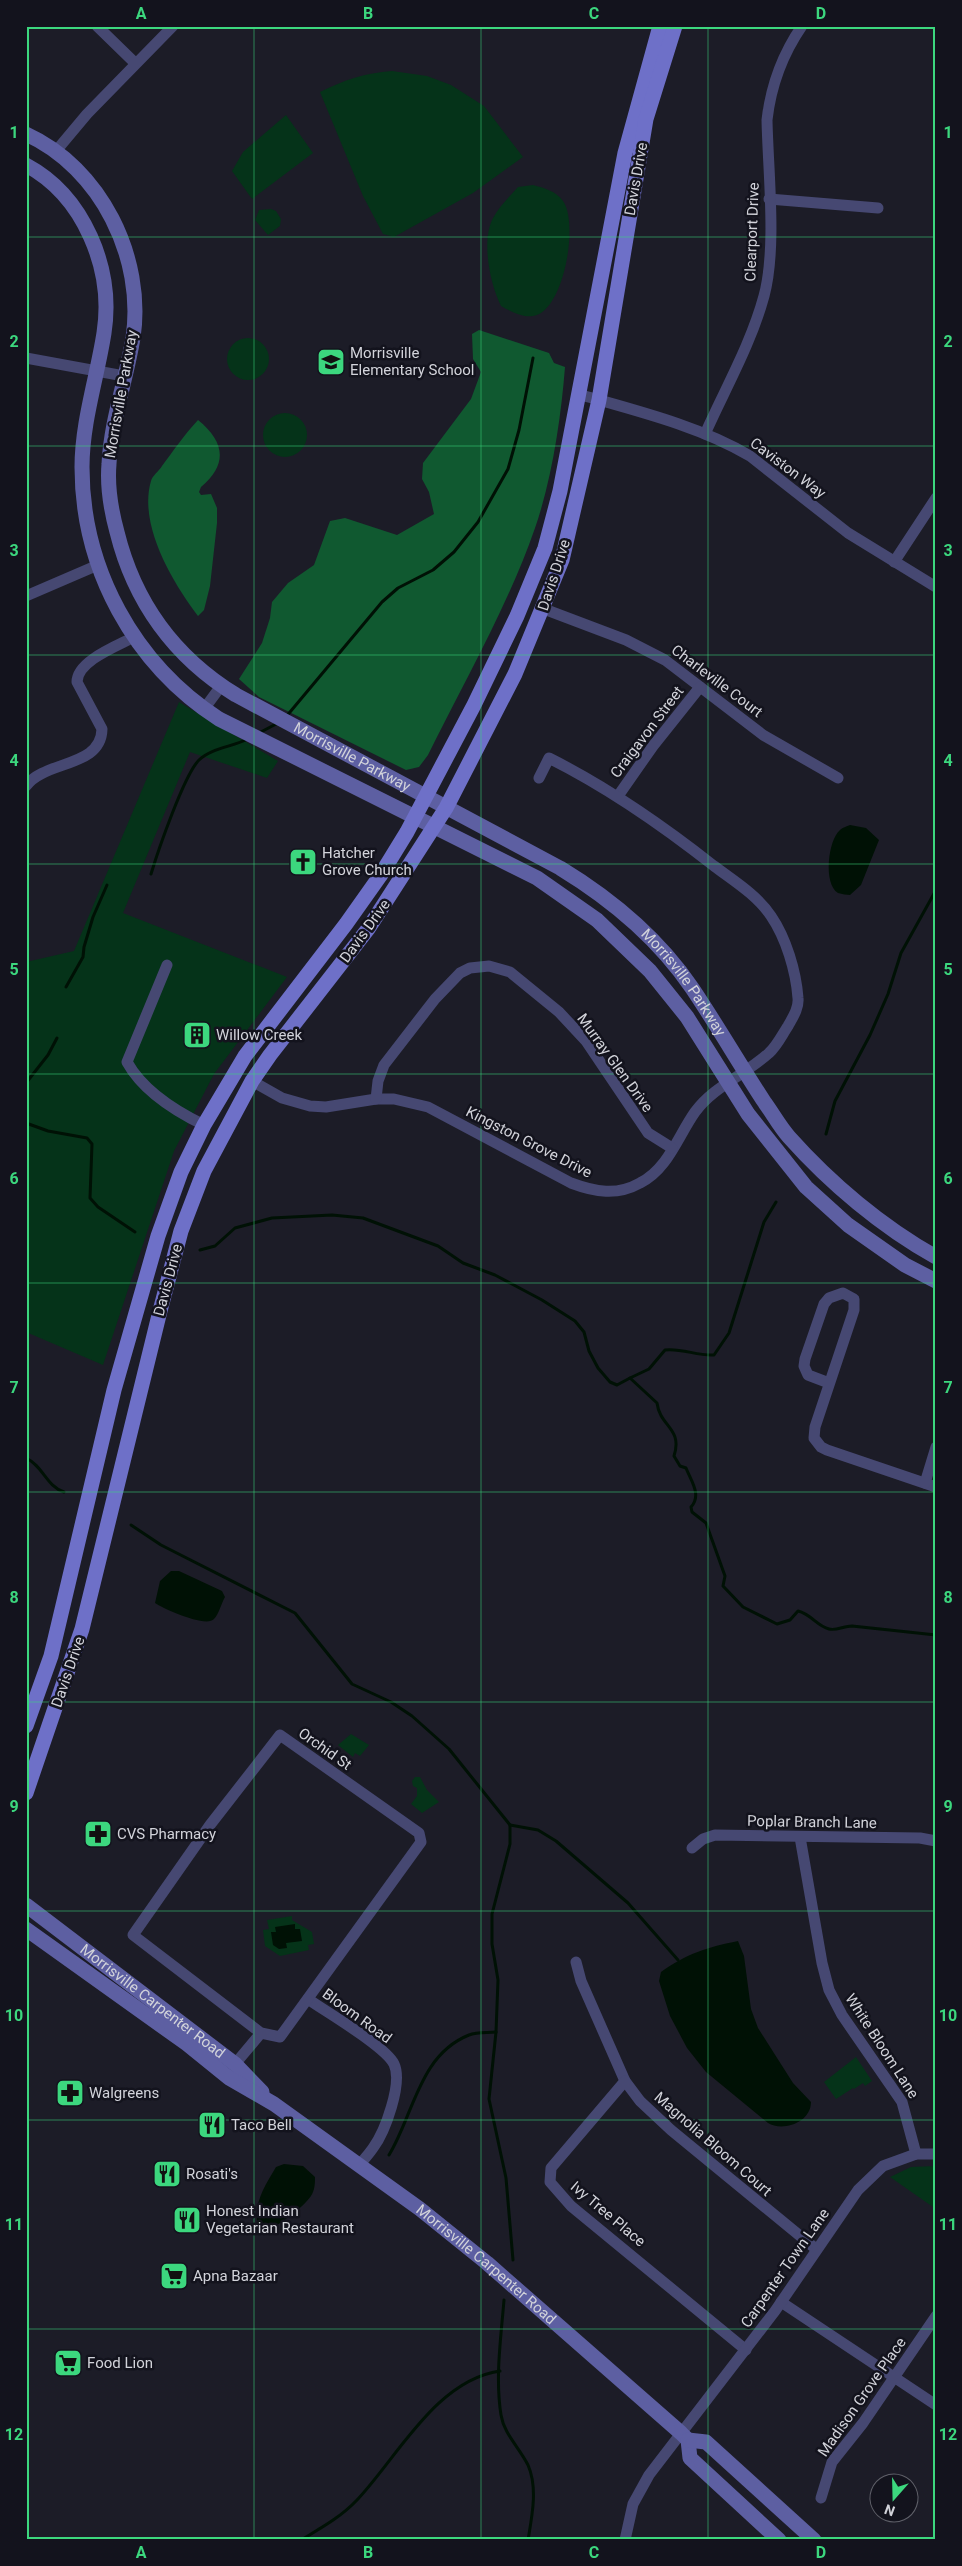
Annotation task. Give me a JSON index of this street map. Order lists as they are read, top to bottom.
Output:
{
  "streets": {
    "main road": ["Davis Drive", "Morrisville Parkway", "Morrisville Carpenter Road"],
    "street": [
      "Clearport Drive",
      "Caviston Way",
      "Charleville Court",
      "Craigavon Street",
      "Murray Glen Drive",
      "Kingston Grove Drive",
      "Orchid St",
      "Poplar Branch Lane",
      "Bloom Road",
      "White Bloom Lane",
      "Magnolia Bloom Court",
      "Ivy Tree Place",
      "Carpenter Town Lane",
      "Madison Grove Place"
    ]
  },
  "crossings": [
    ["Davis Drive", "Morrisville Parkway"],
    ["Davis Drive", "Caviston Way"],
    ["Davis Drive", "Charleville Court"],
    ["Davis Drive", "Kingston Grove Drive"],
    ["Clearport Drive", "Caviston Way"],
    ["Morrisville Parkway", "Kingston Grove Drive"],
    ["Charleville Court", "Craigavon Street"],
    ["Craigavon Street", "Kingston Grove Drive"],
    ["Murray Glen Drive", "Kingston Grove Drive"],
    ["Orchid St", "Bloom Road"],
    ["Poplar Branch Lane", "White Bloom Lane"],
    ["Morrisville Carpenter Road", "Bloom Road"],
    ["Morrisville Carpenter Road", "Carpenter Town Lane"],
    ["White Bloom Lane", "Carpenter Town Lane"],
    ["Magnolia Bloom Court", "Ivy Tree Place"],
    ["Magnolia Bloom Court", "Carpenter Town Lane"],
    ["Ivy Tree Place", "Carpenter Town Lane"]
  ],
  "places": {
    "school or university": ["Morrisville Elementary School"],
    "church": ["Hatcher Grove Church"],
    "building": ["Willow Creek"],
    "pharmacy": ["CVS Pharmacy", "Walgreens"],
    "restaurant": ["Taco Bell", "Rosati's", "Honest Indian Vegetarian Restaurant"],
    "supermarket": ["Apna Bazaar", "Food Lion"]
  },
  "north": "bottom",
  "grid": {
    "columns": [
      "A",
      "B",
      "C",
      "D"
    ],
    "rows": [
      "1",
      "2",
      "3",
      "4",
      "5",
      "6",
      "7",
      "8",
      "9",
      "10",
      "11",
      "12"
    ]
  }
}
